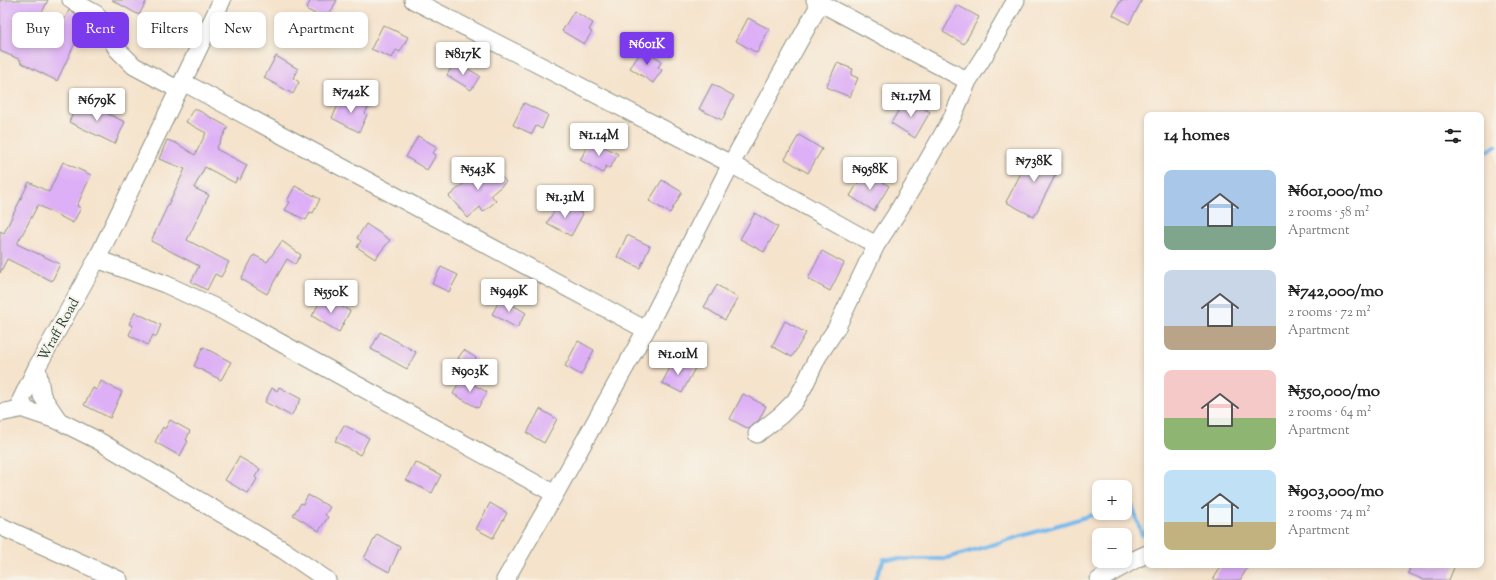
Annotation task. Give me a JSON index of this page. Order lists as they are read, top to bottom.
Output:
{
  "streets": {
    "street": ["Wraff Road"]
  },
  "page": {
    "chip": [
      "Buy",
      "Rent",
      "Filters",
      "New",
      "Apartment"
    ],
    "price": [
      "₦601K",
      "₦817K",
      "₦742K",
      "₦1.17M",
      "₦679K",
      "₦1.14M",
      "₦738K",
      "₦543K",
      "₦958K",
      "₦1.31M",
      "₦949K",
      "₦550K",
      "₦1.01M",
      "₦903K"
    ],
    "heading": "14 homes",
    "list": [
      {
        "name": "₦601,000/mo",
        "note": "2 rooms · 58 m² · Apartment"
      },
      {
        "name": "₦742,000/mo",
        "note": "2 rooms · 72 m² · Apartment"
      },
      {
        "name": "₦550,000/mo",
        "note": "2 rooms · 64 m² · Apartment"
      },
      {
        "name": "₦903,000/mo",
        "note": "2 rooms · 74 m² · Apartment"
      }
    ],
    "map_buttons": ["+", "−"]
  }
}
